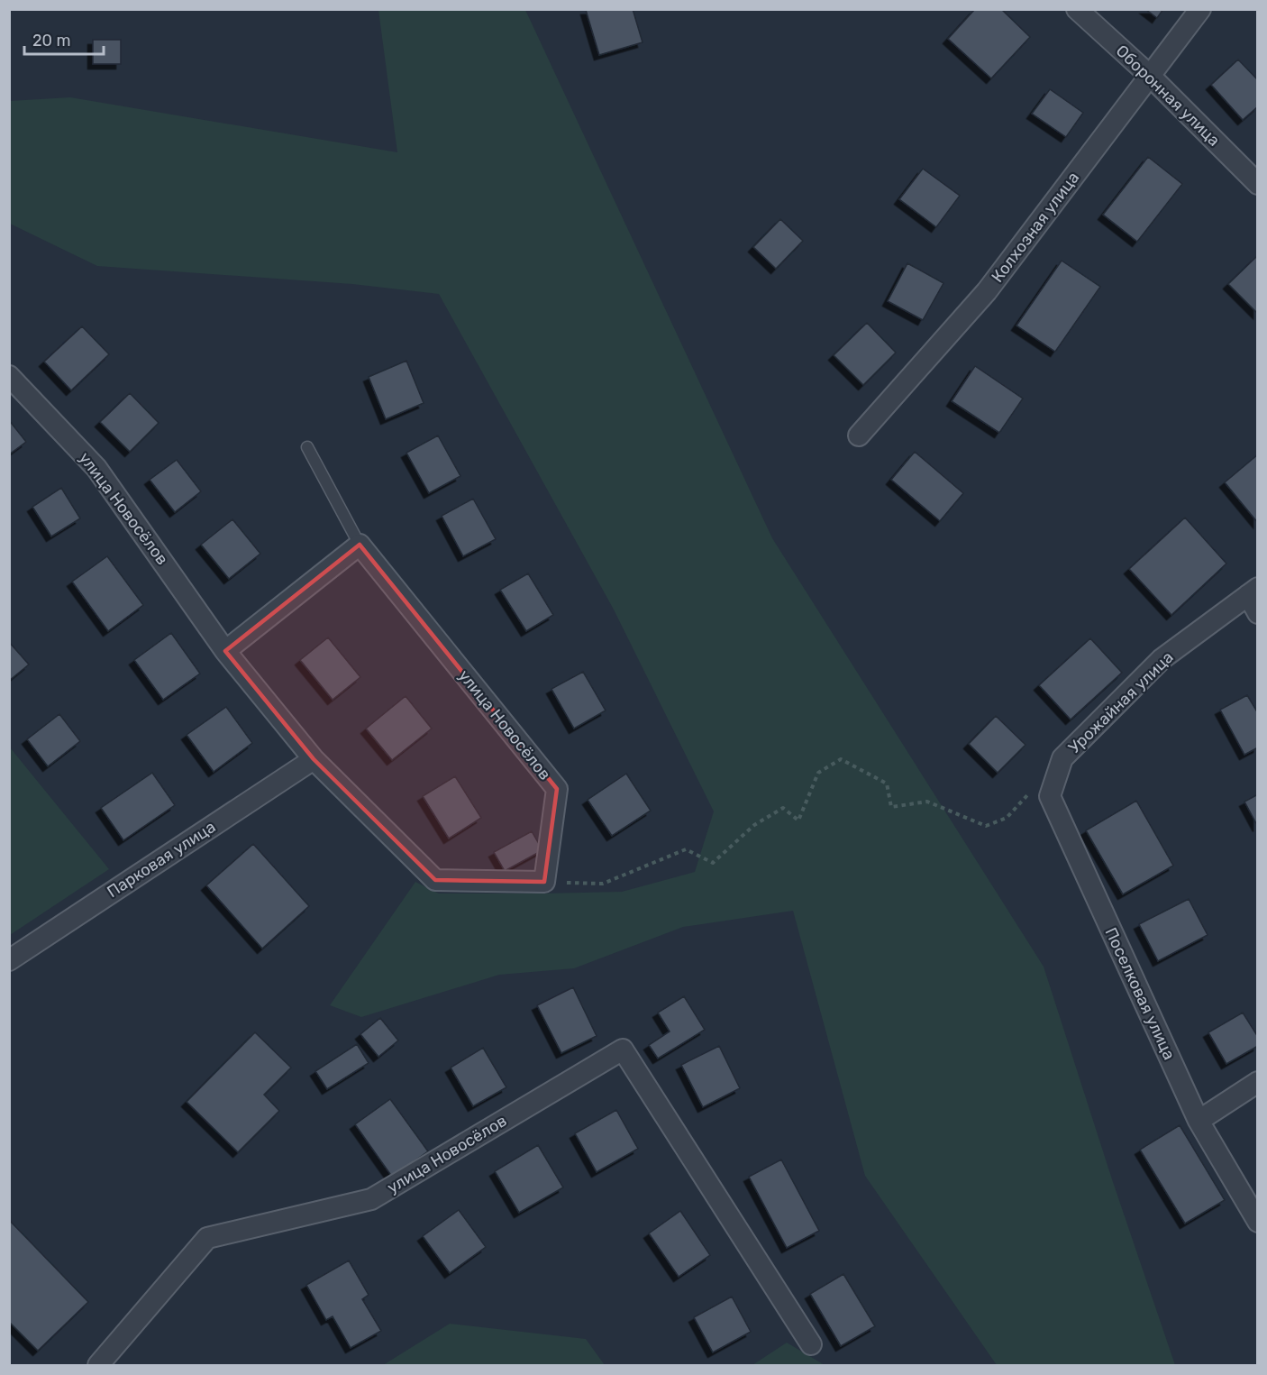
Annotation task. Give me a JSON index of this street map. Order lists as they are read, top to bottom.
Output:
{
  "streets": {
    "street": [
      "Оборонная улица",
      "Колхозная улица",
      "улица Новосёлов",
      "Урожайная улица",
      "Парковая улица",
      "Поселковая улица"
    ]
  },
  "crossings": [
    ["Оборонная улица", "Колхозная улица"],
    ["улица Новосёлов", "Парковая улица"],
    ["Урожайная улица", "Поселковая улица"]
  ],
  "scale_bar": "20 m"
}
